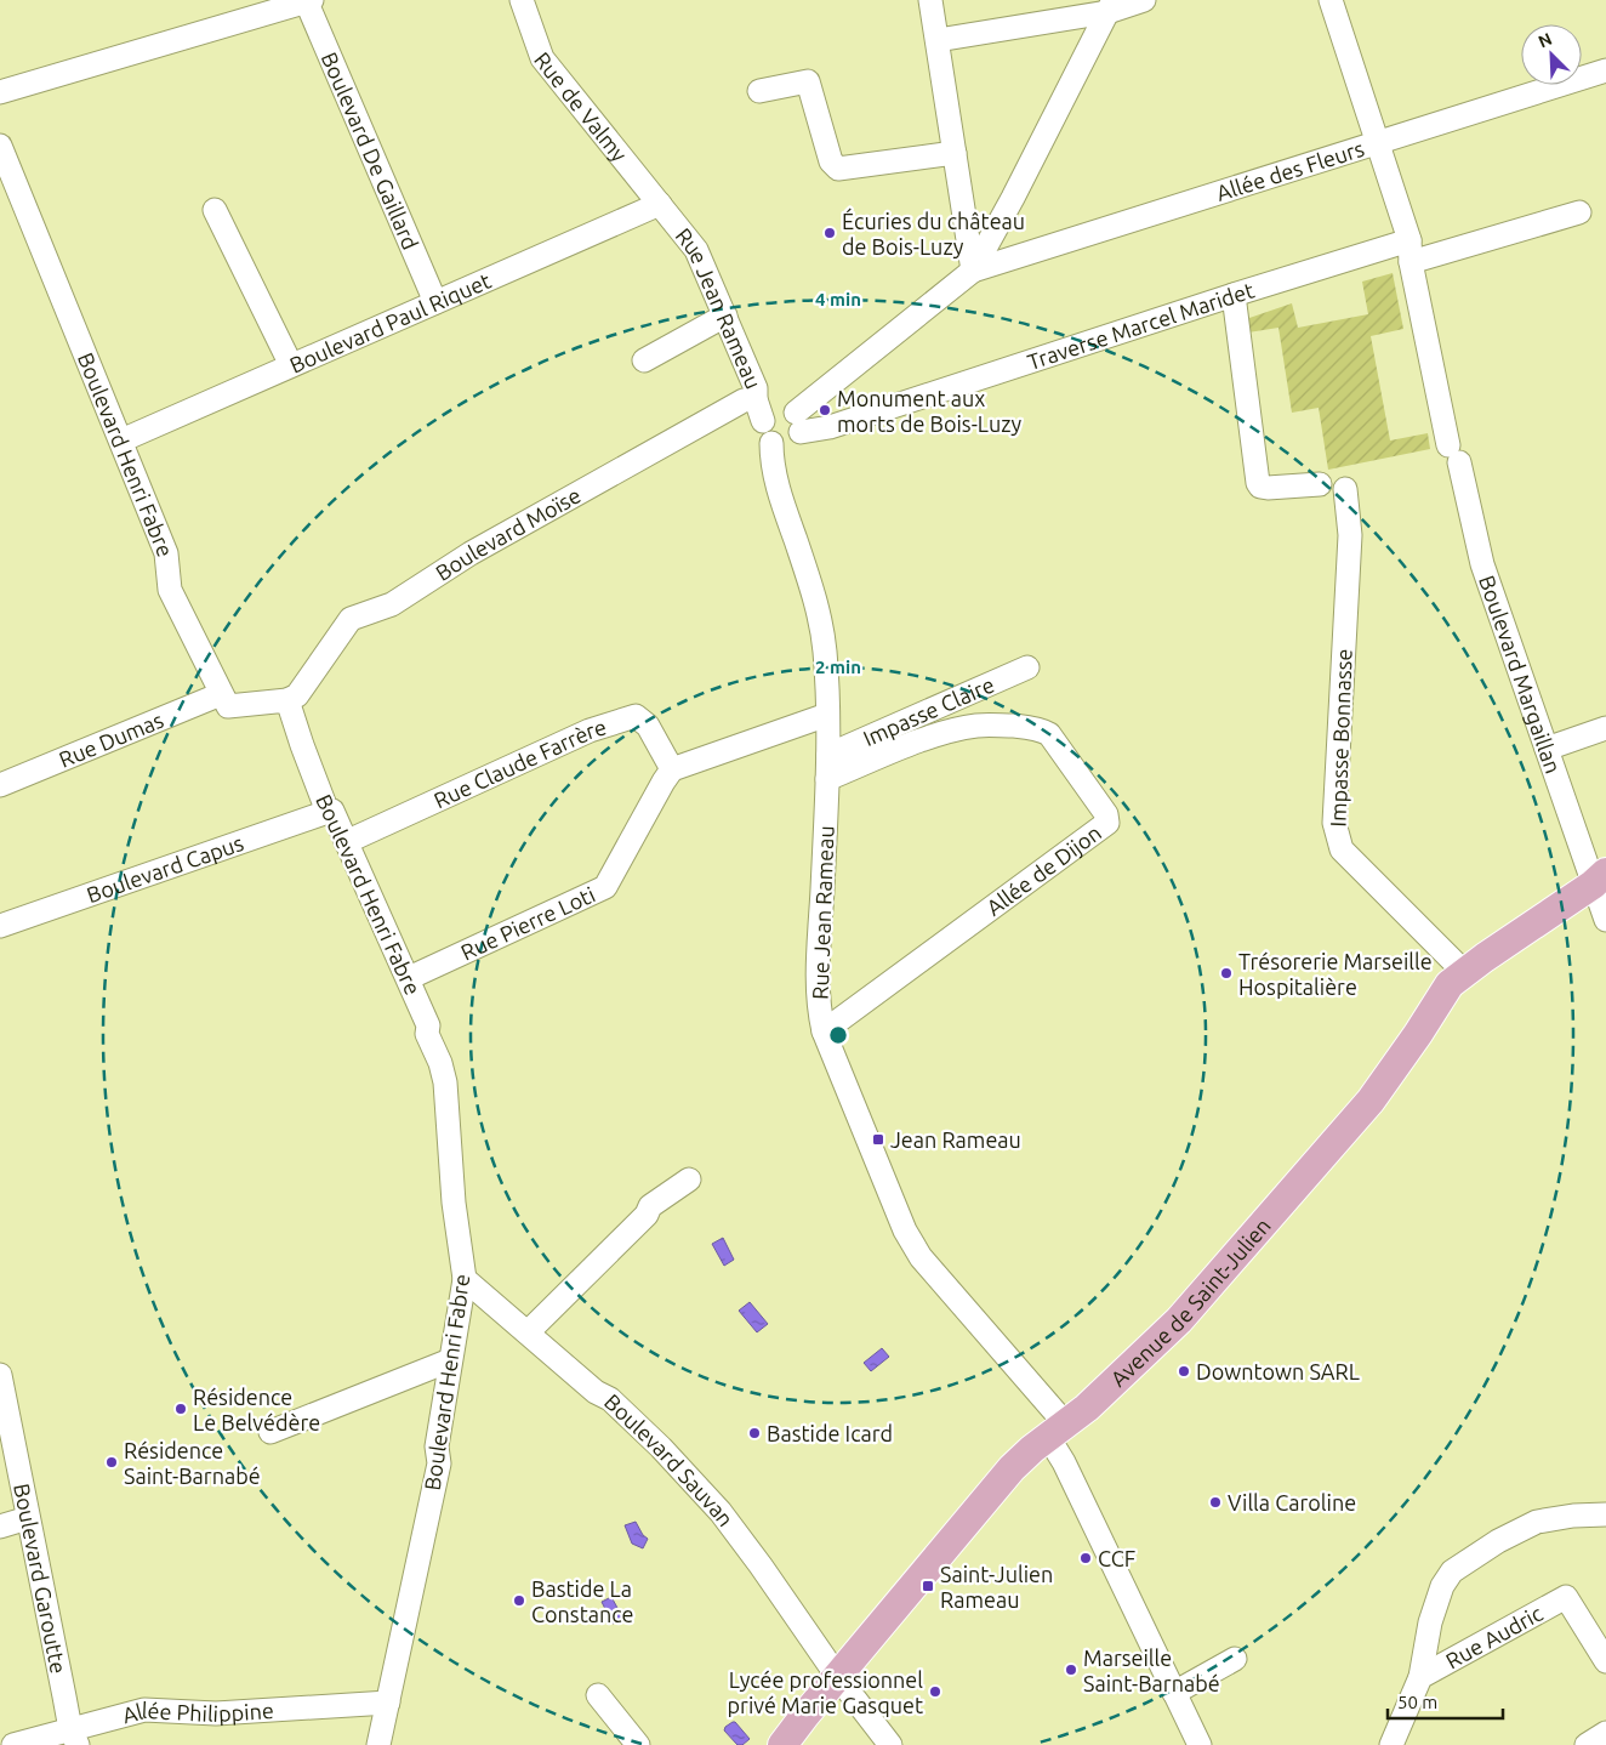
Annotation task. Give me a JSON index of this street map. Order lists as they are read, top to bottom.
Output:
{
  "streets": {
    "main road": ["Avenue de Saint-Julien"],
    "street": [
      "Rue de Valmy",
      "Boulevard De Gaillard",
      "Allée des Fleurs",
      "Rue Jean Rameau",
      "Boulevard Paul Riquet",
      "Traverse Marcel Maridet",
      "Boulevard Henri Fabre",
      "Boulevard Moïse",
      "Boulevard Margaillan",
      "Impasse Claire",
      "Impasse Bonnasse",
      "Rue Dumas",
      "Rue Claude Farrère",
      "Boulevard Capus",
      "Allée de Dijon",
      "Rue Pierre Loti",
      "Boulevard Sauvan",
      "Boulevard Garoutte",
      "Rue Audric",
      "Allée Philippine"
    ]
  },
  "crossings": [
    ["Rue de Valmy", "Rue Jean Rameau"],
    ["Rue de Valmy", "Boulevard Paul Riquet"],
    ["Boulevard De Gaillard", "Boulevard Paul Riquet"],
    ["Allée des Fleurs", "Boulevard Margaillan"],
    ["Rue Jean Rameau", "Boulevard Paul Riquet"],
    ["Rue Jean Rameau", "Traverse Marcel Maridet"],
    ["Rue Jean Rameau", "Boulevard Moïse"],
    ["Rue Jean Rameau", "Impasse Claire"],
    ["Rue Jean Rameau", "Allée de Dijon"],
    ["Rue Jean Rameau", "Avenue de Saint-Julien"],
    ["Boulevard Paul Riquet", "Boulevard Henri Fabre"],
    ["Traverse Marcel Maridet", "Boulevard Margaillan"],
    ["Boulevard Henri Fabre", "Boulevard Moïse"],
    ["Boulevard Henri Fabre", "Rue Dumas"],
    ["Boulevard Henri Fabre", "Rue Claude Farrère"],
    ["Boulevard Henri Fabre", "Boulevard Capus"],
    ["Boulevard Henri Fabre", "Rue Pierre Loti"],
    ["Boulevard Henri Fabre", "Boulevard Sauvan"],
    ["Boulevard Henri Fabre", "Allée Philippine"],
    ["Boulevard Margaillan", "Avenue de Saint-Julien"],
    ["Impasse Bonnasse", "Avenue de Saint-Julien"],
    ["Rue Claude Farrère", "Rue Pierre Loti"],
    ["Avenue de Saint-Julien", "Boulevard Sauvan"],
    ["Boulevard Garoutte", "Allée Philippine"]
  ],
  "places": {
    "other": [
      "Écuries du château de Bois-Luzy",
      "Monument aux morts de Bois-Luzy",
      "Trésorerie Marseille Hospitalière",
      "Downtown SARL",
      "Résidence Le Belvédère",
      "Bastide Icard",
      "Résidence Saint-Barnabé",
      "Villa Caroline",
      "CCF",
      "Bastide La Constance",
      "Marseille Saint-Barnabé",
      "Lycée professionnel privé Marie Gasquet"
    ],
    "transit": ["Jean Rameau", "Saint-Julien Rameau"]
  },
  "scale_bar": "50 m",
  "north": "top left",
  "rings": ["4 min", "2 min"]
}
